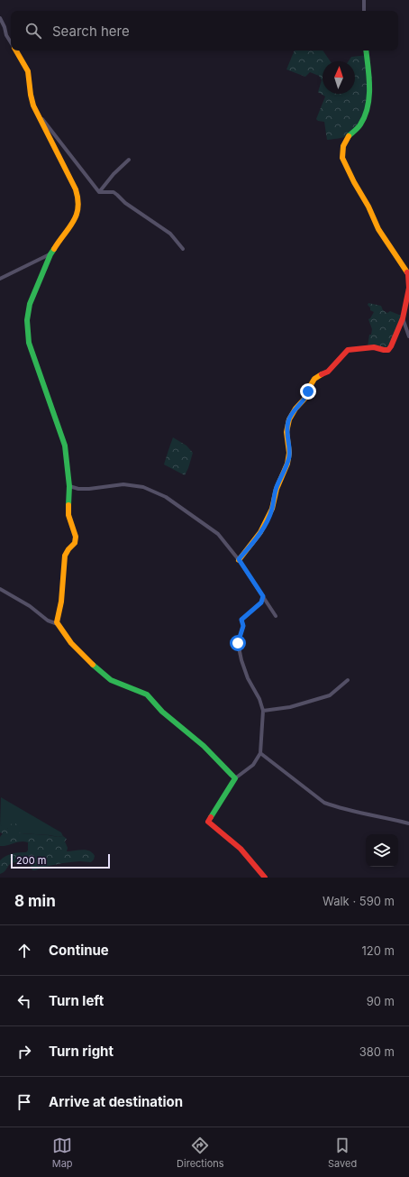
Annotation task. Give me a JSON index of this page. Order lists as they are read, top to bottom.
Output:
{
  "scale_bar": "200 m",
  "north": "top",
  "page": {
    "search": "Search here",
    "scale": "200 m",
    "heading": ["8 min", "Walk · 590 m"],
    "list": [
      ["Continue", "120 m"],
      ["Turn left", "90 m"],
      ["Turn right", "380 m"],
      "Arrive at destination"
    ],
    "nav": ["Map", "Directions", "Saved"]
  }
}
